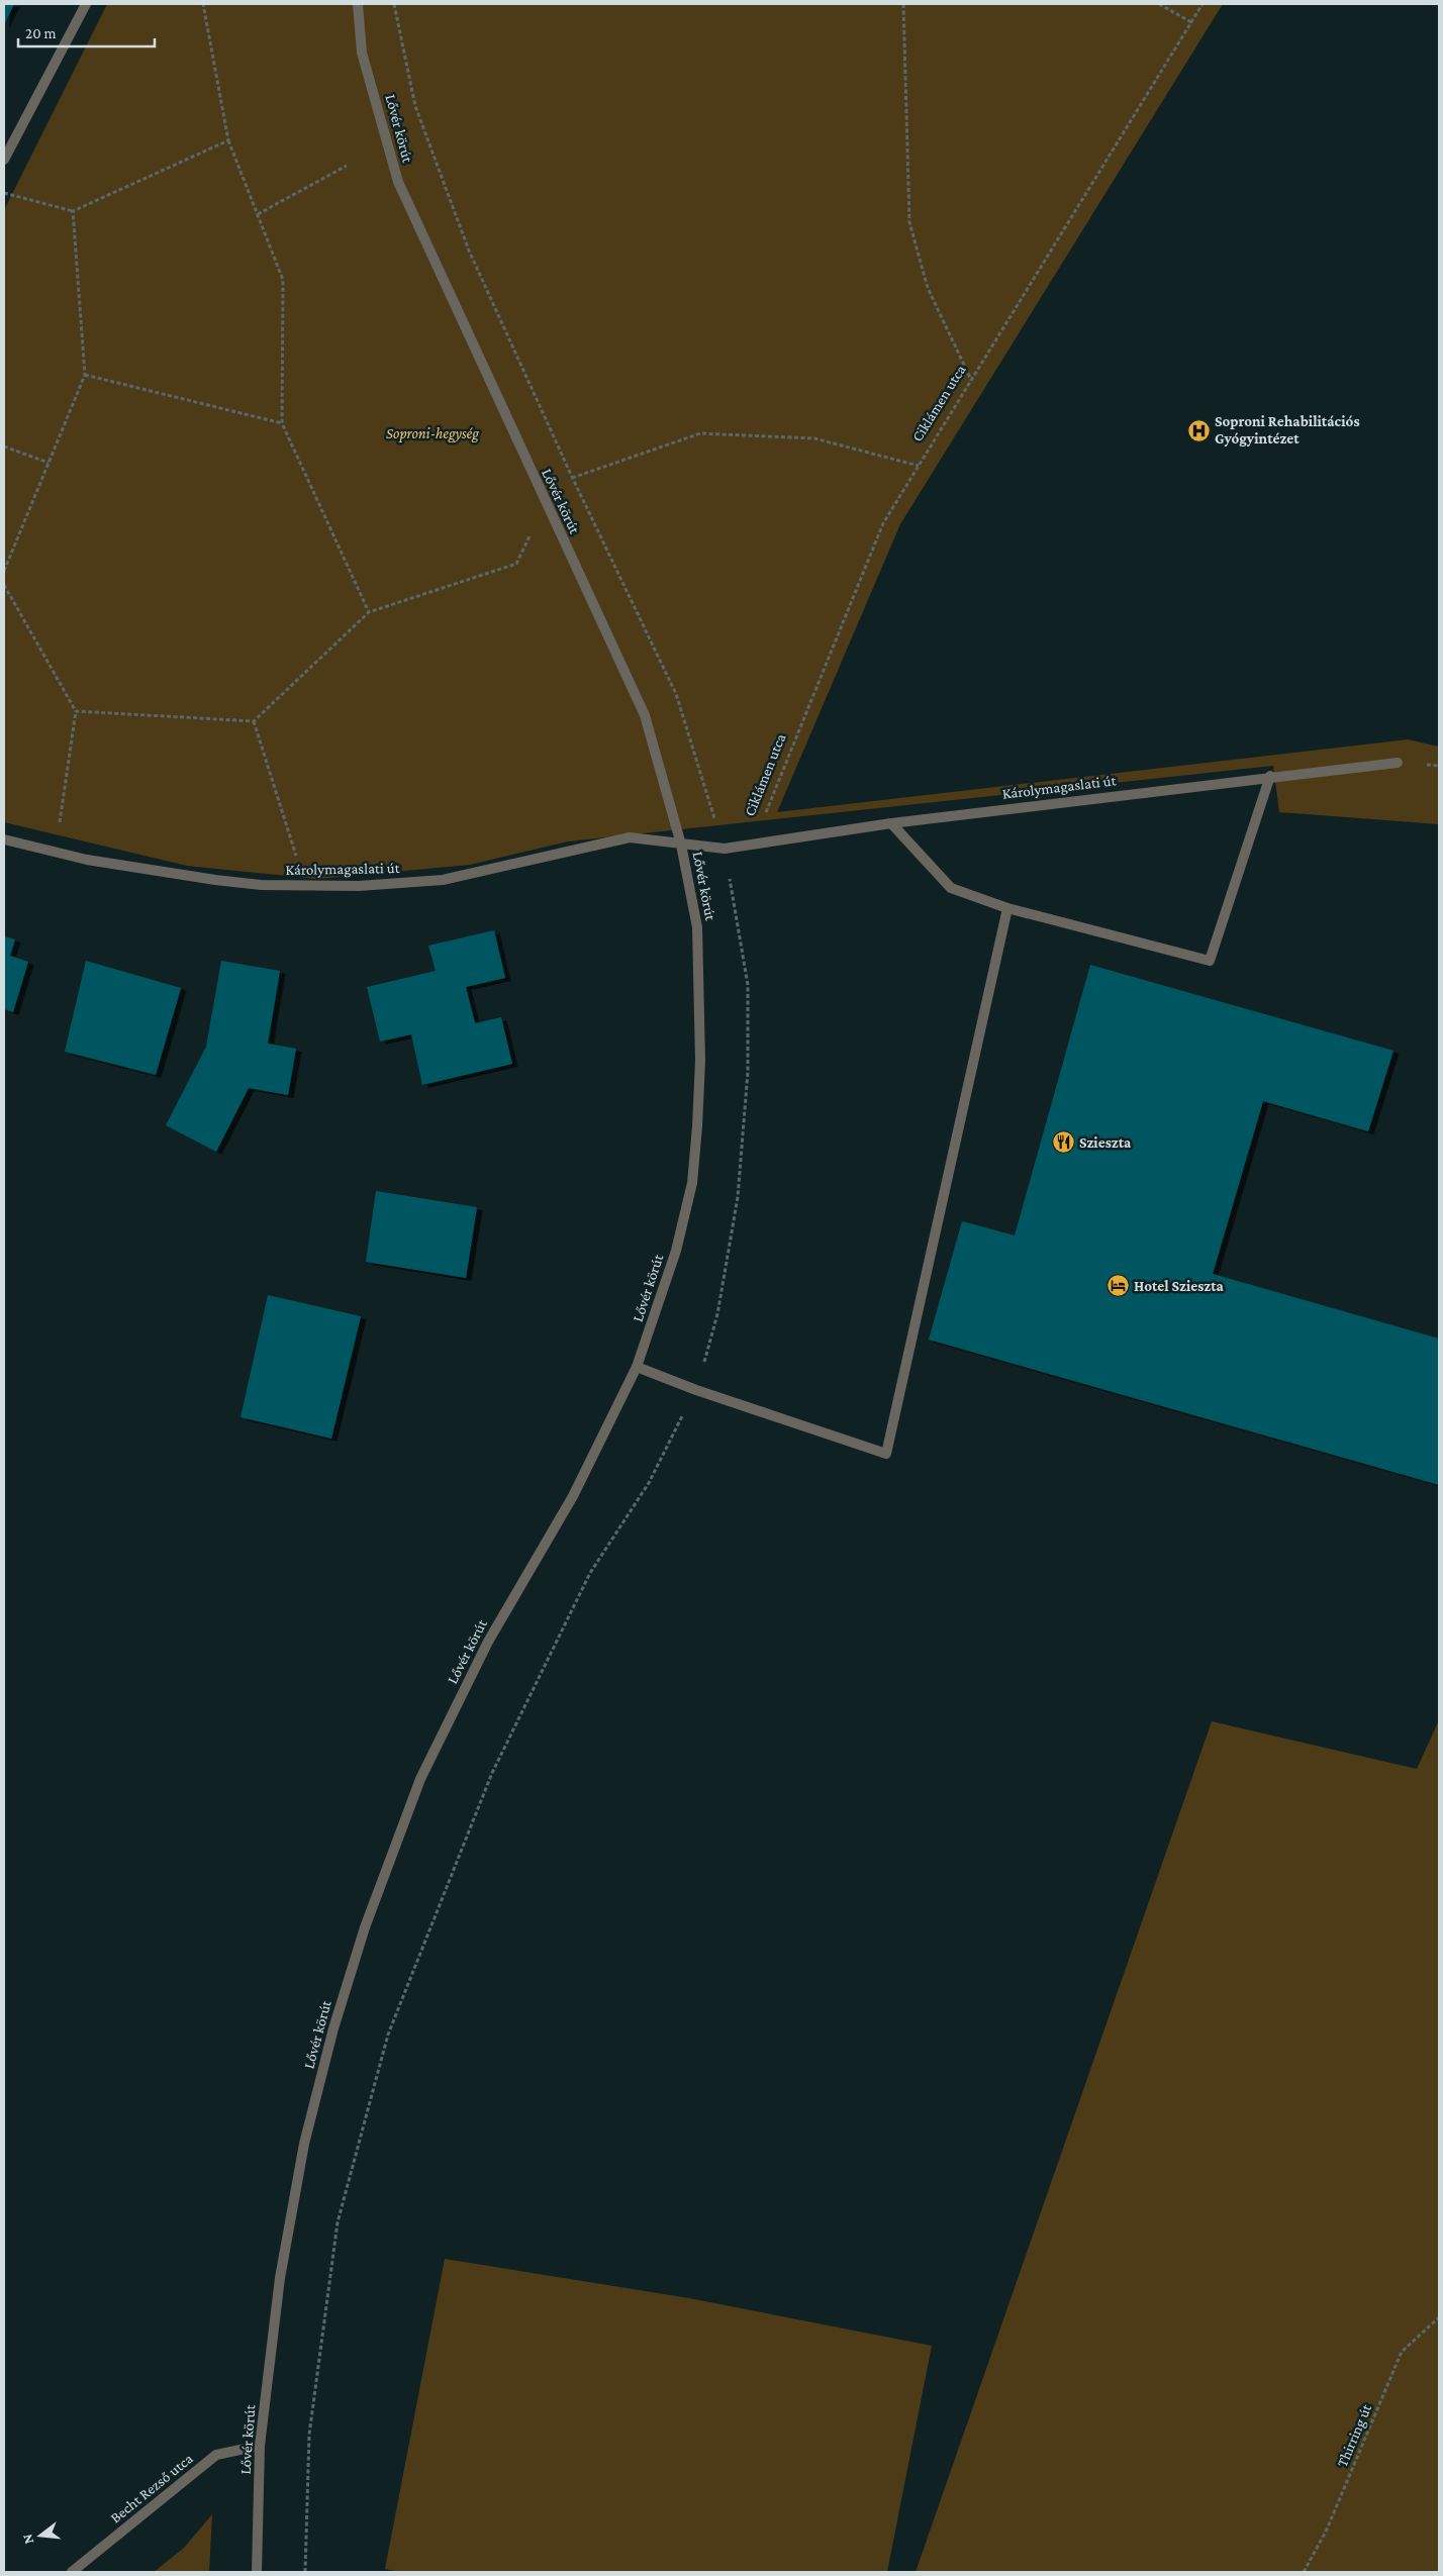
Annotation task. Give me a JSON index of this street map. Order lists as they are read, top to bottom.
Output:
{
  "streets": {
    "street": ["Lővér körút", "Károlymagaslati út", "Becht Rezső utca"],
    "path": ["Ciklámen utca", "Thirring út"]
  },
  "crossings": [
    ["Lővér körút", "Károlymagaslati út"],
    ["Lővér körút", "Becht Rezső utca"],
    ["Ciklámen utca", "Károlymagaslati út"]
  ],
  "parks": ["Soproni-hegység"],
  "places": {
    "hospital": ["Soproni Rehabilitációs Gyógyintézet"],
    "restaurant": ["Szieszta"],
    "hotel": ["Hotel Szieszta"]
  },
  "scale_bar": "20 m",
  "north": "left"
}
